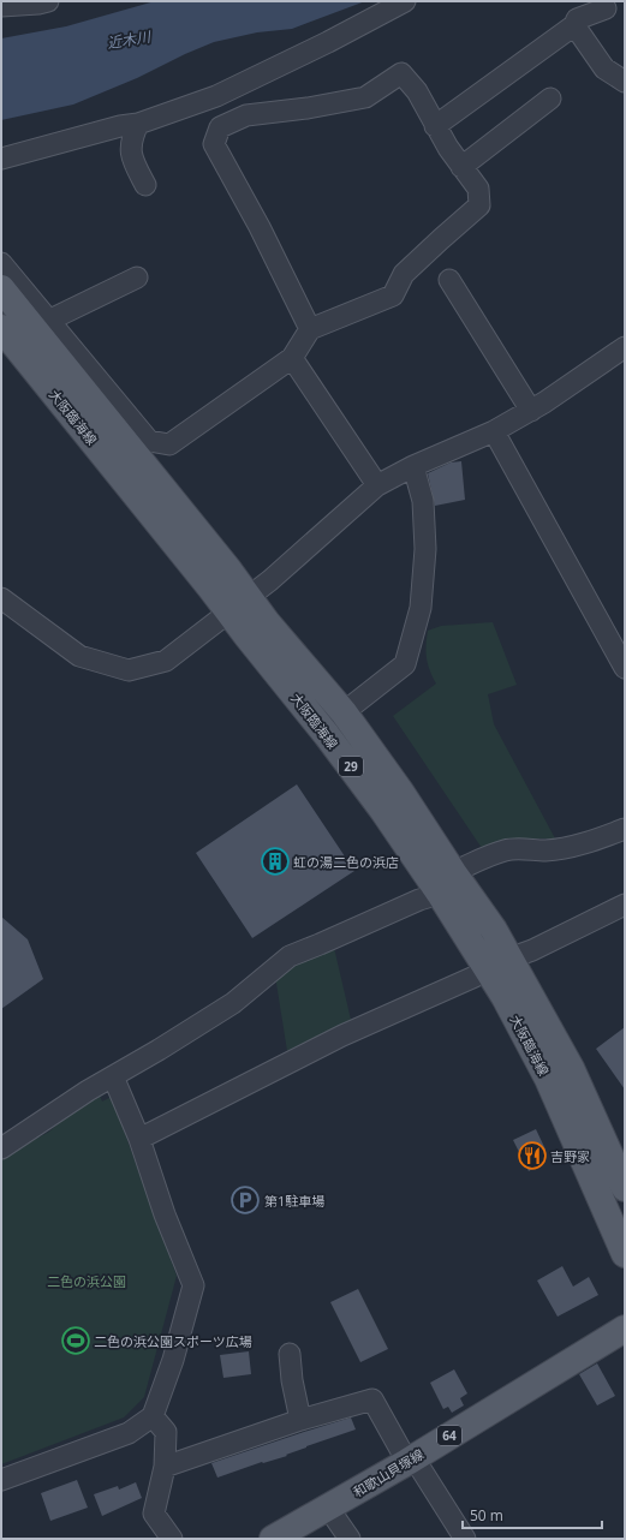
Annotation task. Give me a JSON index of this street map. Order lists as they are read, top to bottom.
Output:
{
  "streets": {
    "main road": [
      "大阪臨海線",
      "29",
      "64",
      "和歌山貝塚線"
    ]
  },
  "water": ["近木川"],
  "parks": ["二色の浜公園"],
  "places": {
    "building": ["虹の湯二色の浜店"],
    "restaurant": ["吉野家"],
    "parking": ["第1駐車場"],
    "sports": ["二色の浜公園スポーツ広場"]
  },
  "scale_bar": "50 m"
}
